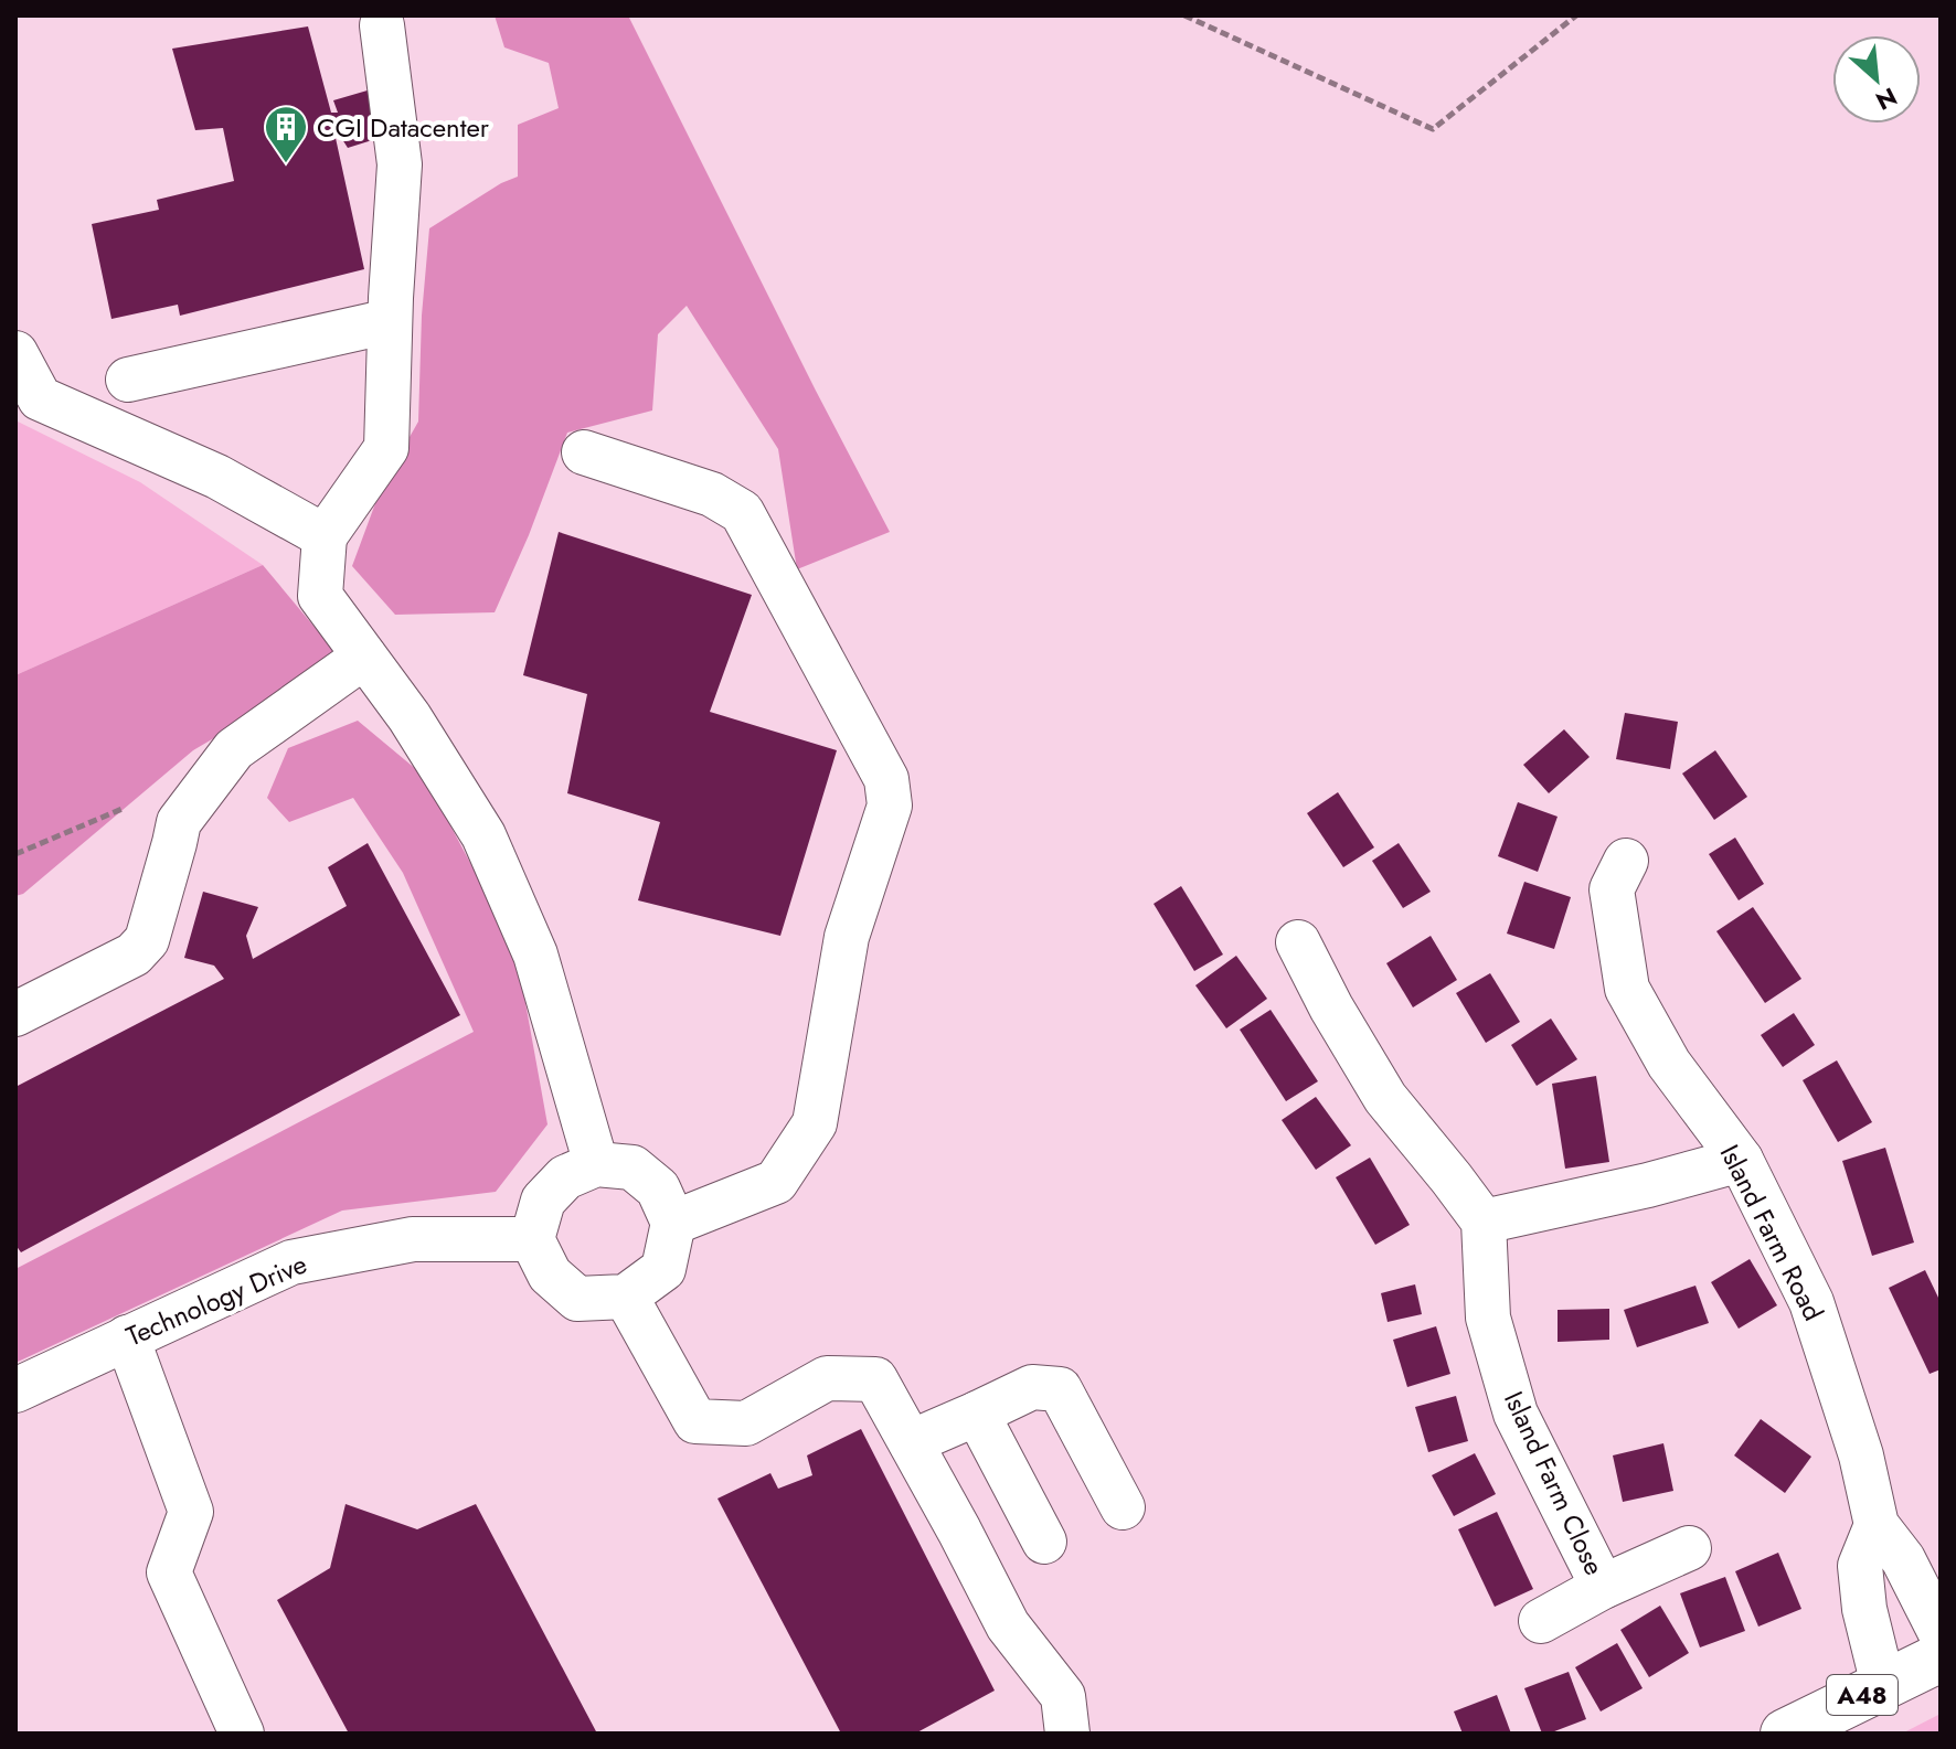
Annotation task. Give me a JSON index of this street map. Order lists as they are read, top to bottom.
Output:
{
  "streets": {
    "main road": ["A48"],
    "street": ["Island Farm Road", "Technology Drive", "Island Farm Close"]
  },
  "places": {
    "building": ["CGI Datacenter"]
  },
  "north": "bottom right"
}
